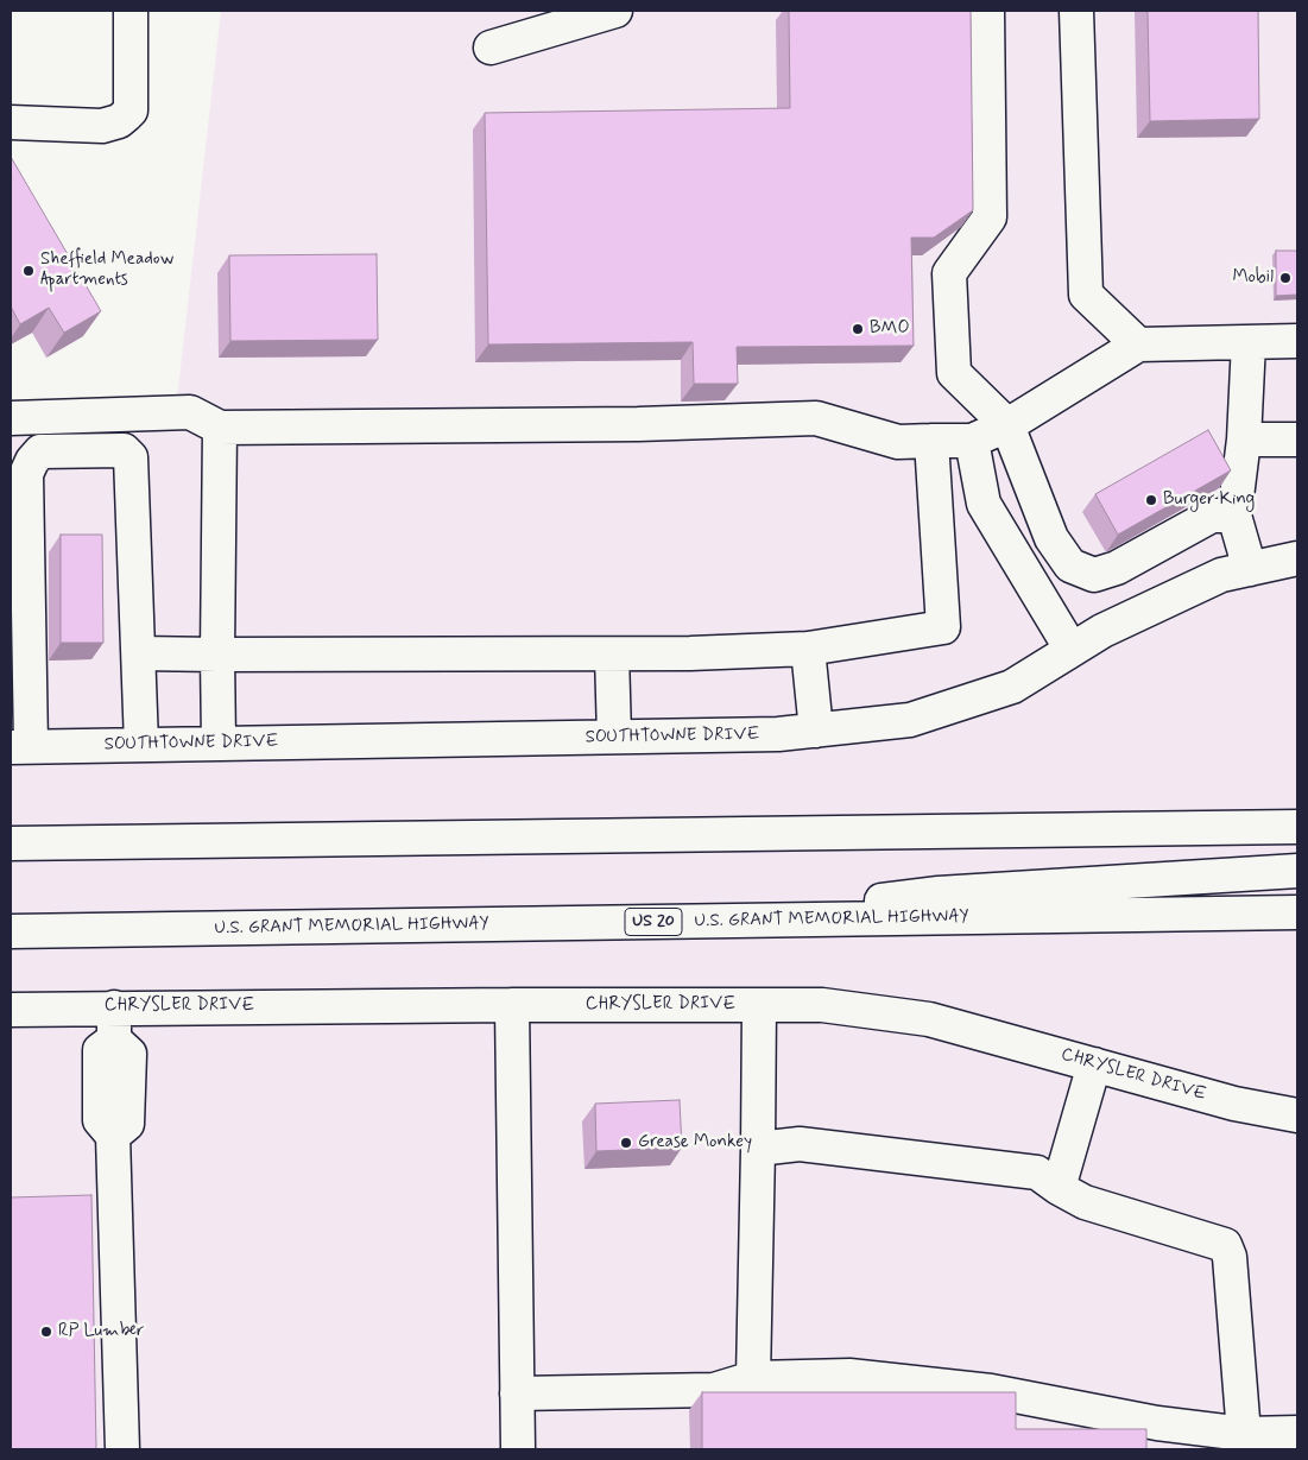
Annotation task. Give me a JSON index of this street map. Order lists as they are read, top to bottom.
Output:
{
  "streets": {
    "main road": [
      "SOUTHTOWNE DRIVE",
      "U.S. GRANT MEMORIAL HIGHWAY",
      "US 20",
      "CHRYSLER DRIVE"
    ]
  },
  "places": [
    "Sheffield Meadow Apartments",
    "Mobil",
    "BMO",
    "Burger King",
    "Grease Monkey",
    "RP Lumber"
  ]
}
